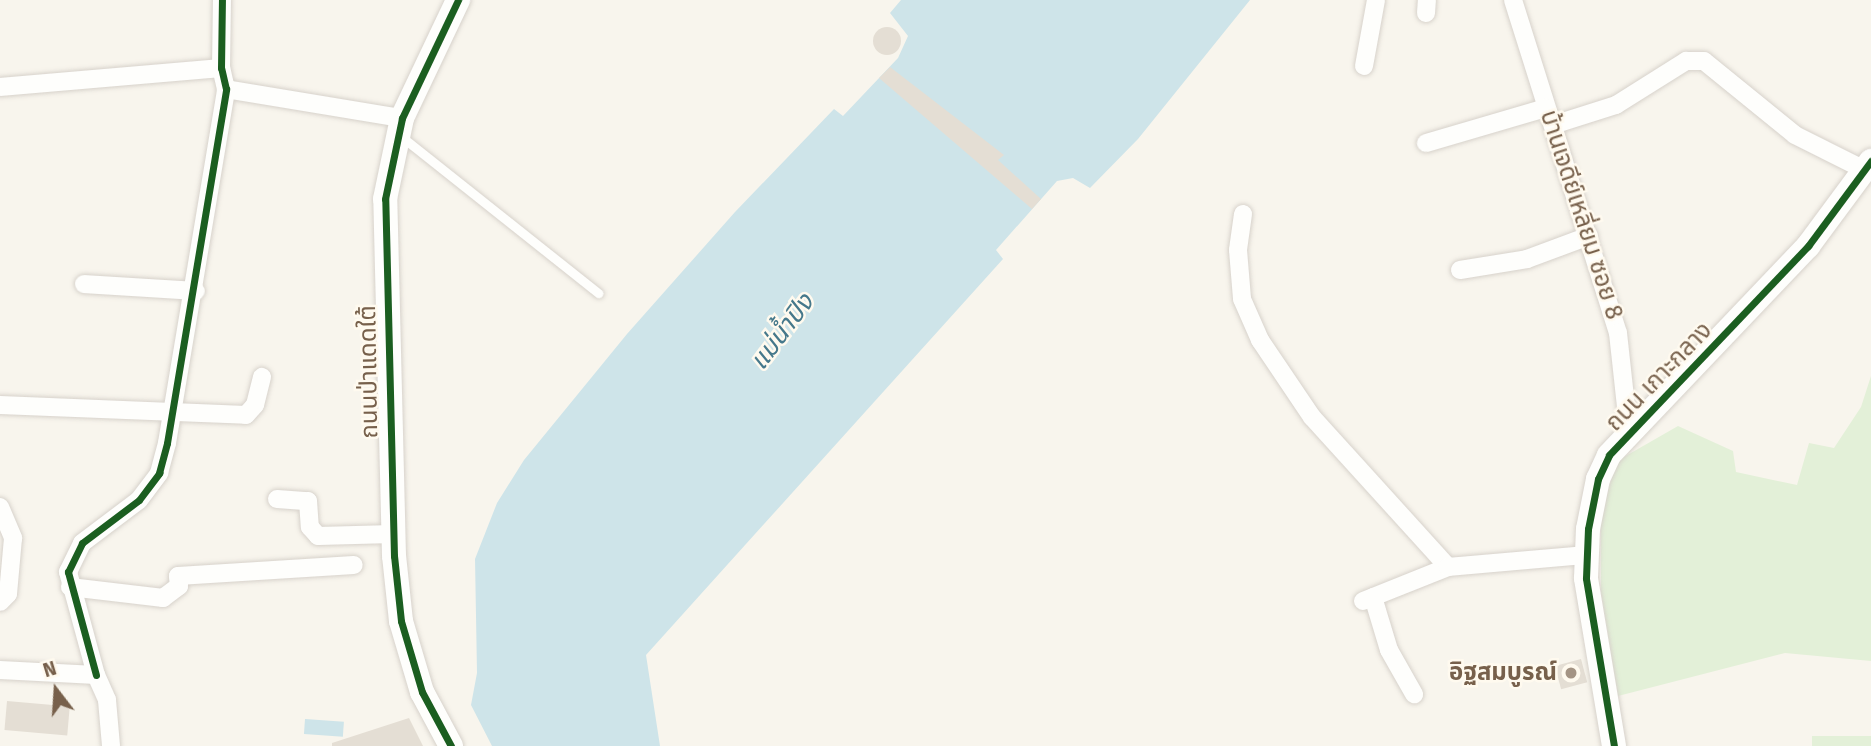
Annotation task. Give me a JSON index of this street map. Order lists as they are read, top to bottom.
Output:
{
  "streets": {
    "street": ["บ้านเจดีย์เหลี่ยม ซอย 8", "ถนนป่าแดดใต้", "ถนน เกาะกลาง"]
  },
  "crossings": [
    ["บ้านเจดีย์เหลี่ยม ซอย 8", "ถนน เกาะกลาง"]
  ],
  "water": ["แม่น้ำปิง"],
  "places": ["อิฐสมบูรณ์"],
  "north": "top"
}
